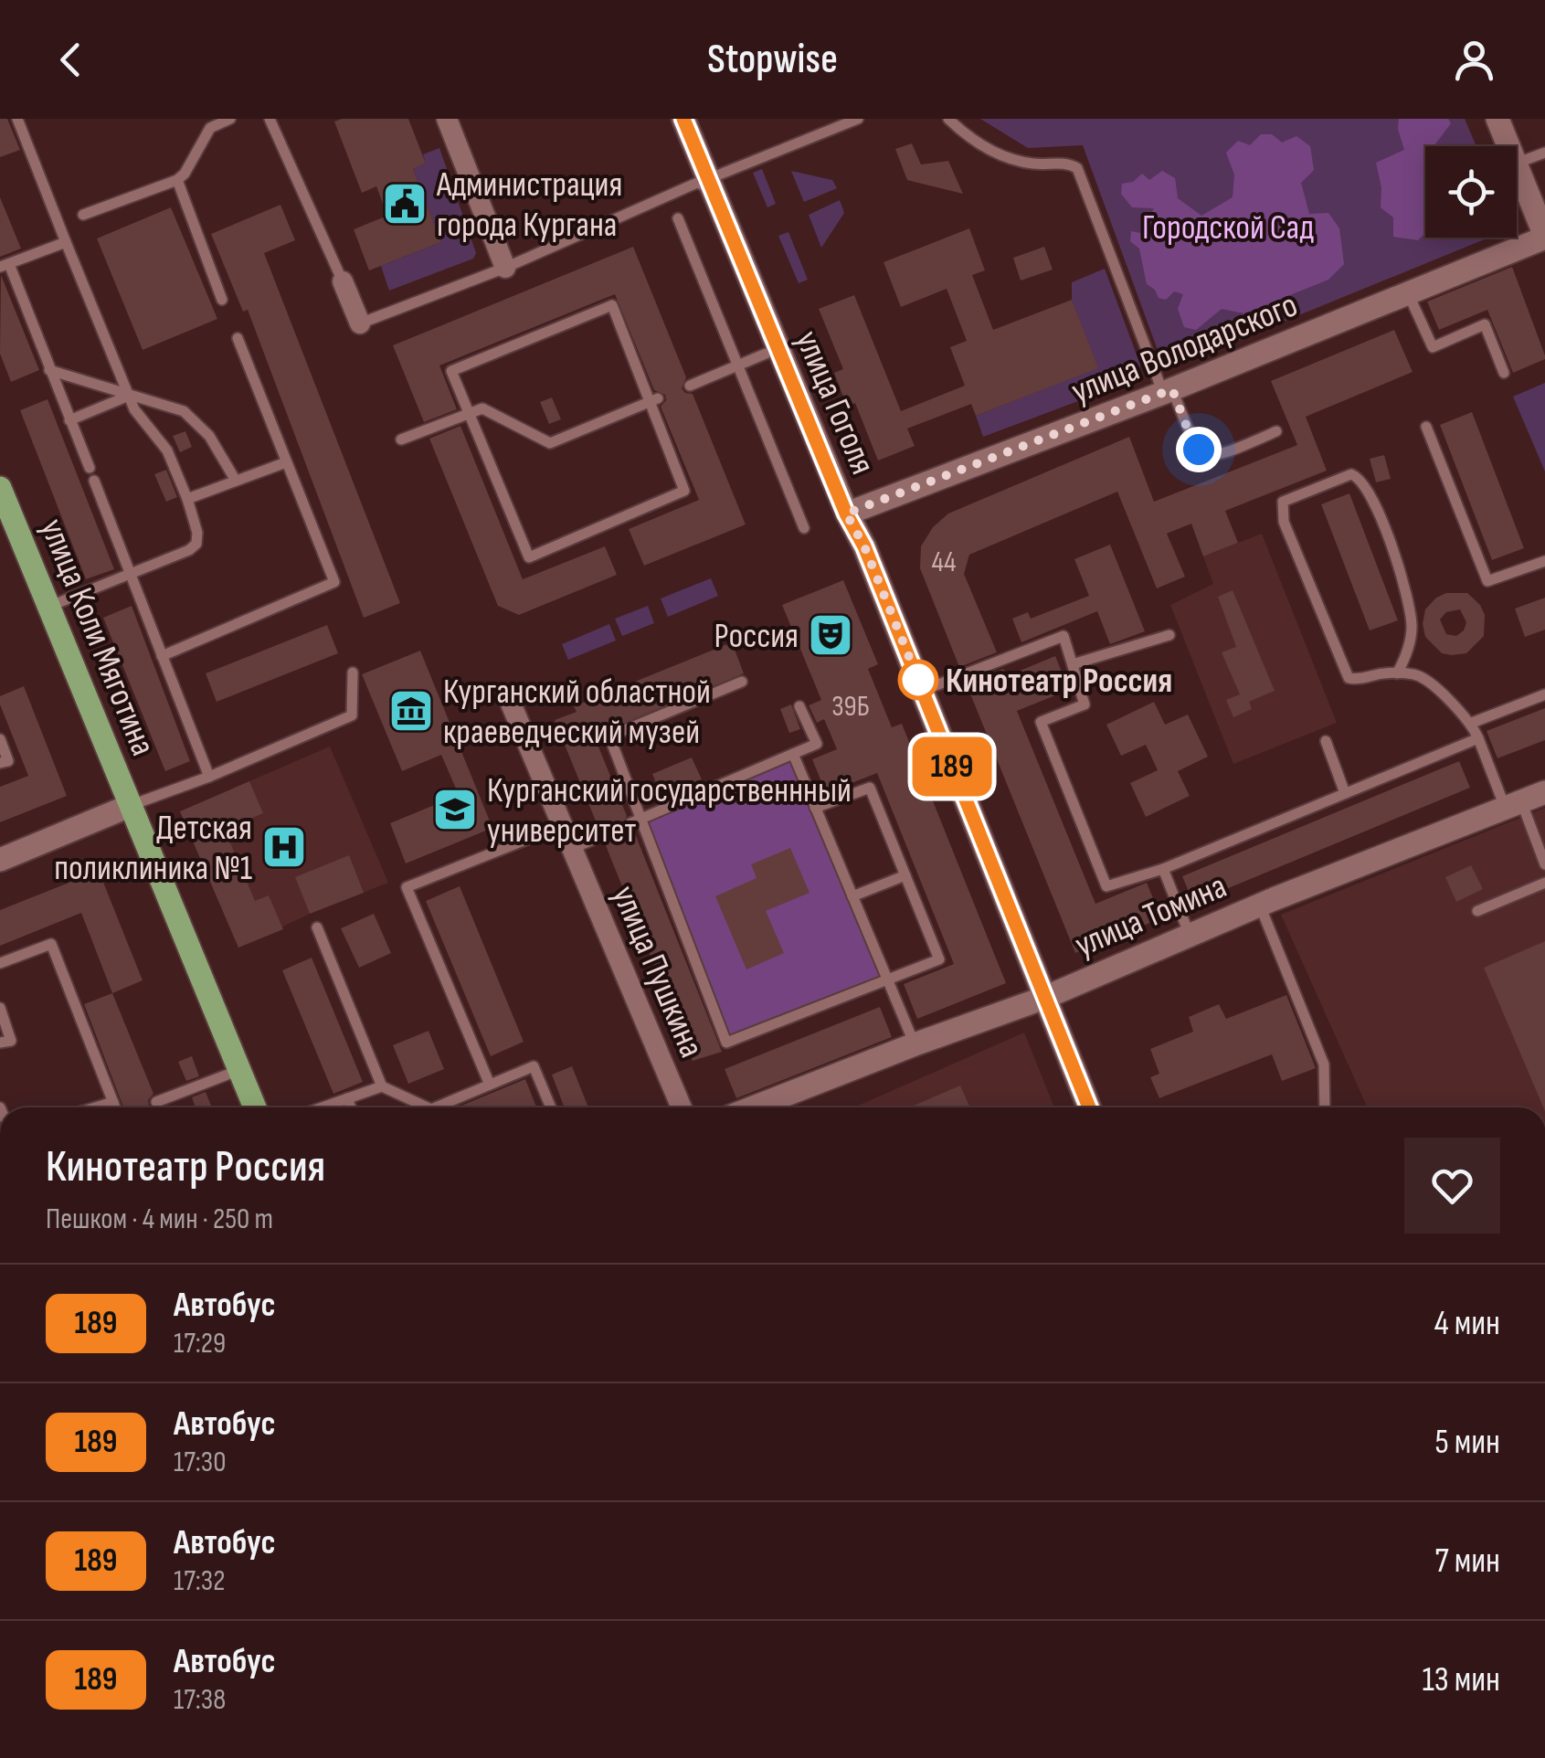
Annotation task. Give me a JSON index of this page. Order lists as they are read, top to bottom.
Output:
{
  "streets": {
    "main road": ["улица Коли Мяготина"],
    "street": [
      "улица Володарского",
      "улица Гоголя",
      "улица Томина",
      "улица Пушкина"
    ]
  },
  "crossings": [
    ["улица Володарского", "улица Гоголя"],
    ["улица Гоголя", "улица Томина"]
  ],
  "parks": ["Городской Сад"],
  "places": {
    "public building": ["Администрация города Кургана"],
    "theatre": ["Россия"],
    "other": ["Кинотеатр Россия"],
    "museum": ["Курганский областной краеведческий музей"],
    "school or university": ["Курганский государственнный университет"],
    "hospital": ["Детская поликлиника №1"]
  },
  "lines": ["bus line 189"],
  "house_numbers": ["44", "39Б"],
  "page": {
    "header": "Stopwise",
    "on_map": "189",
    "heading": ["Кинотеатр Россия", "Пешком · 4 мин · 250 m"],
    "list": [
      {
        "mark": "189",
        "name": "Автобус",
        "note": "17:29",
        "value": "4 мин"
      },
      {
        "mark": "189",
        "name": "Автобус",
        "note": "17:30",
        "value": "5 мин"
      },
      {
        "mark": "189",
        "name": "Автобус",
        "note": "17:32",
        "value": "7 мин"
      },
      {
        "mark": "189",
        "name": "Автобус",
        "note": "17:38",
        "value": "13 мин"
      }
    ]
  }
}
